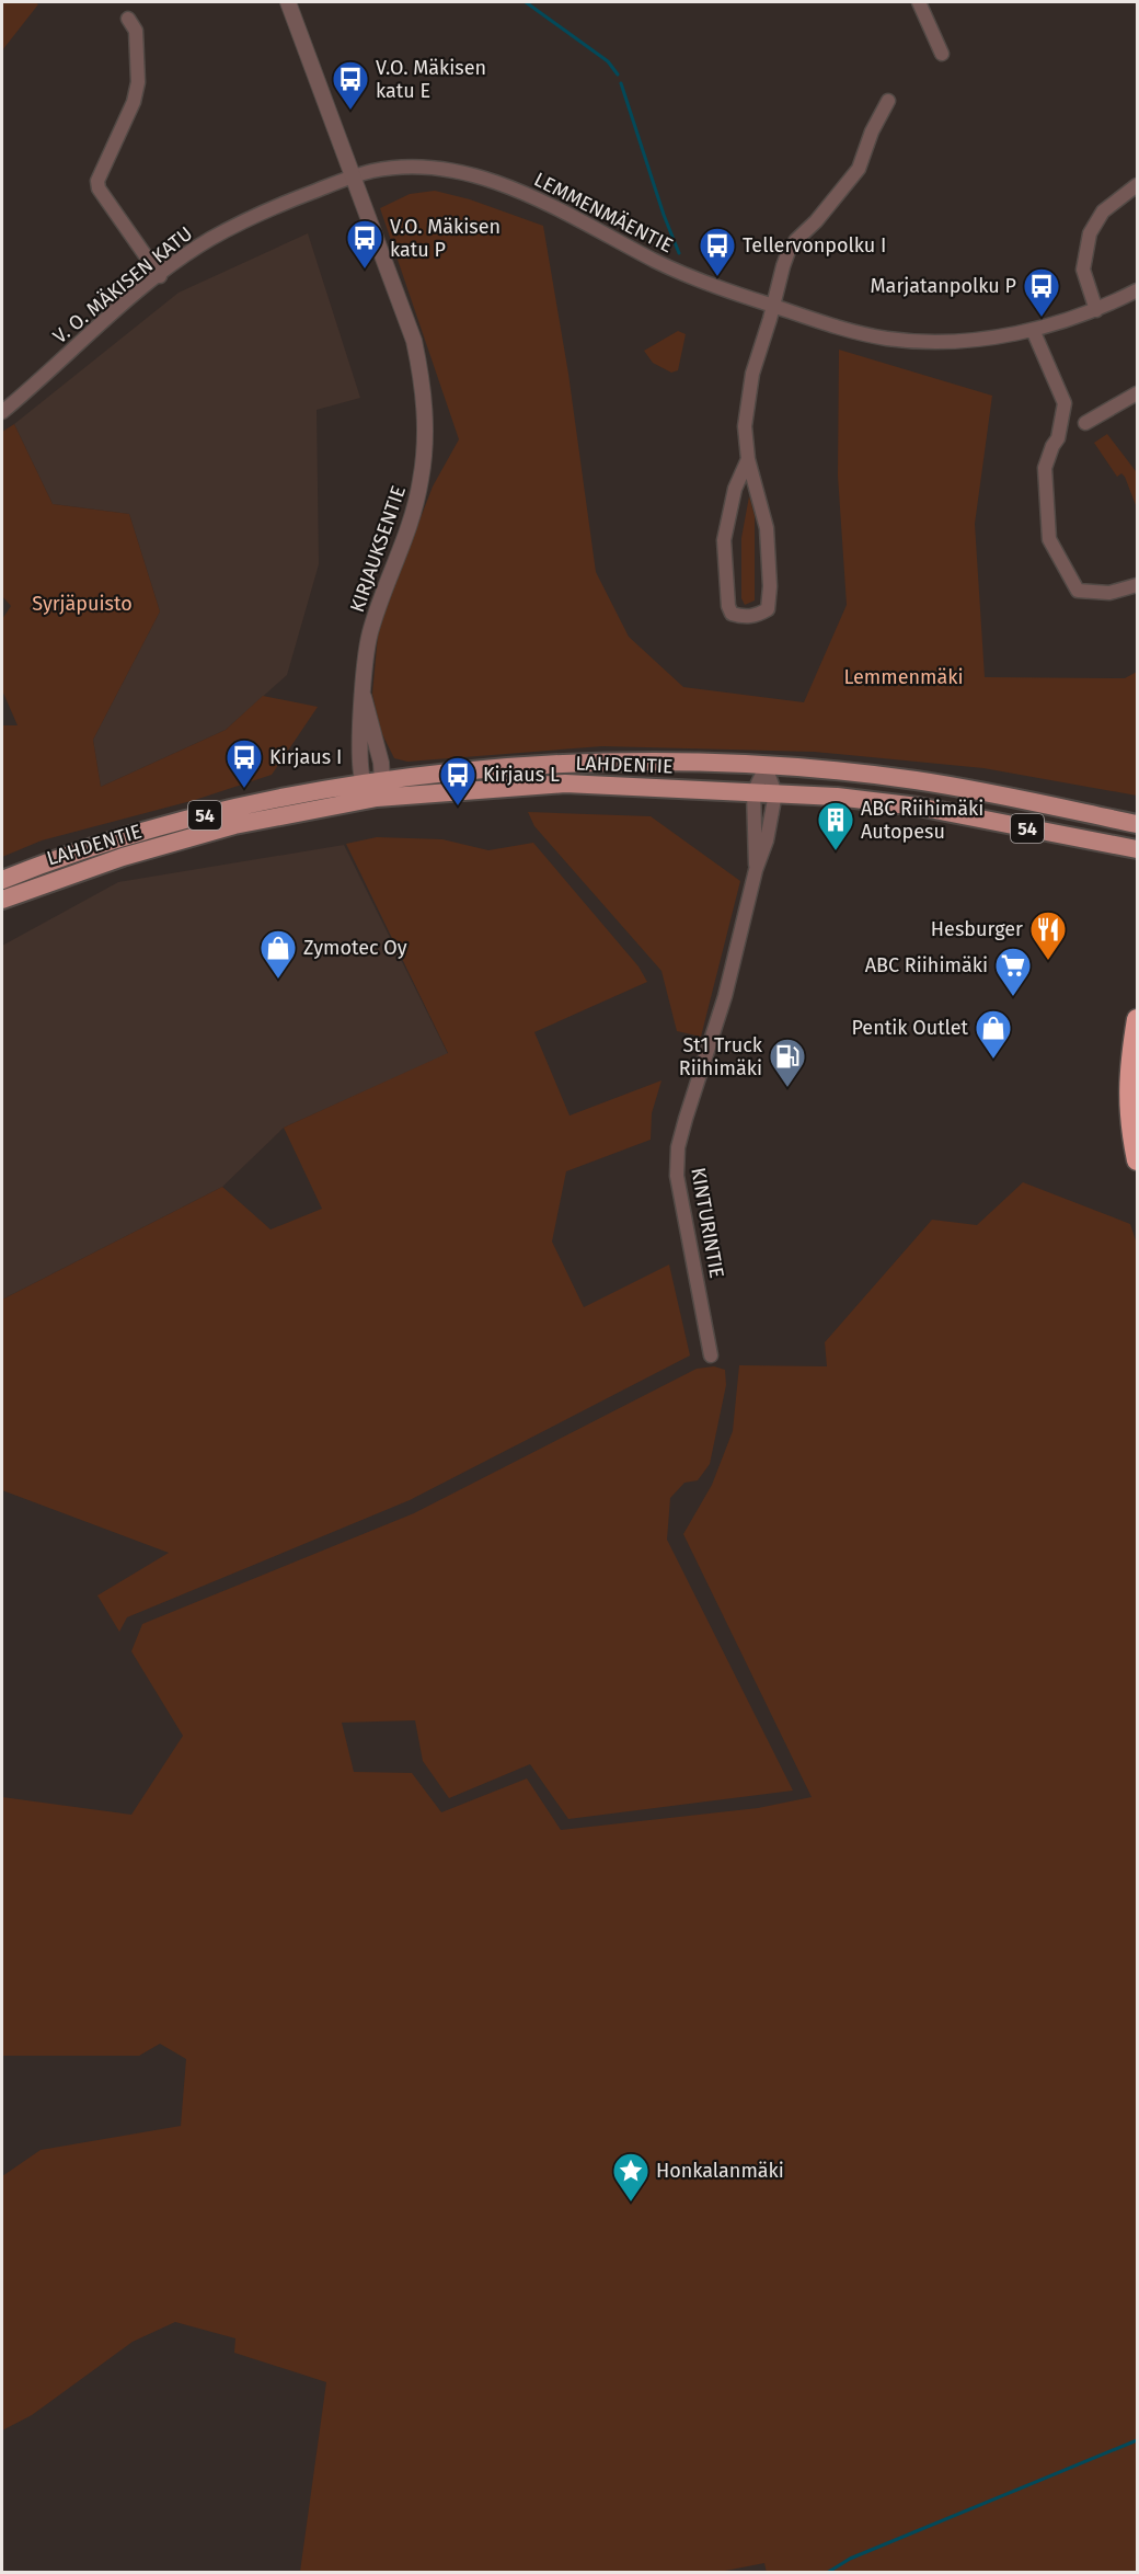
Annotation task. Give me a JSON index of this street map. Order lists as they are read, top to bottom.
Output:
{
  "streets": {
    "main road": ["LAHDENTIE", "54"],
    "street": [
      "LEMMENMÄENTIE",
      "V. O. MÄKISEN KATU",
      "KIRJAUKSENTIE",
      "KINTURINTIE"
    ]
  },
  "crossings": [
    ["LEMMENMÄENTIE", "V. O. MÄKISEN KATU"],
    ["LEMMENMÄENTIE", "KIRJAUKSENTIE"],
    ["V. O. MÄKISEN KATU", "KIRJAUKSENTIE"],
    ["KIRJAUKSENTIE", "LAHDENTIE"],
    ["LAHDENTIE", "KINTURINTIE"]
  ],
  "parks": ["Syrjäpuisto", "Lemmenmäki"],
  "places": {
    "bus stop": [
      "V.O. Mäkisen katu E",
      "V.O. Mäkisen katu P",
      "Tellervonpolku I",
      "Marjatanpolku P",
      "Kirjaus I",
      "Kirjaus L"
    ],
    "building": ["ABC Riihimäki Autopesu"],
    "restaurant": ["Hesburger"],
    "shop": ["Zymotec Oy", "Pentik Outlet"],
    "supermarket": ["ABC Riihimäki"],
    "fuel station": ["St1 Truck Riihimäki"],
    "place": ["Honkalanmäki"]
  }
}
